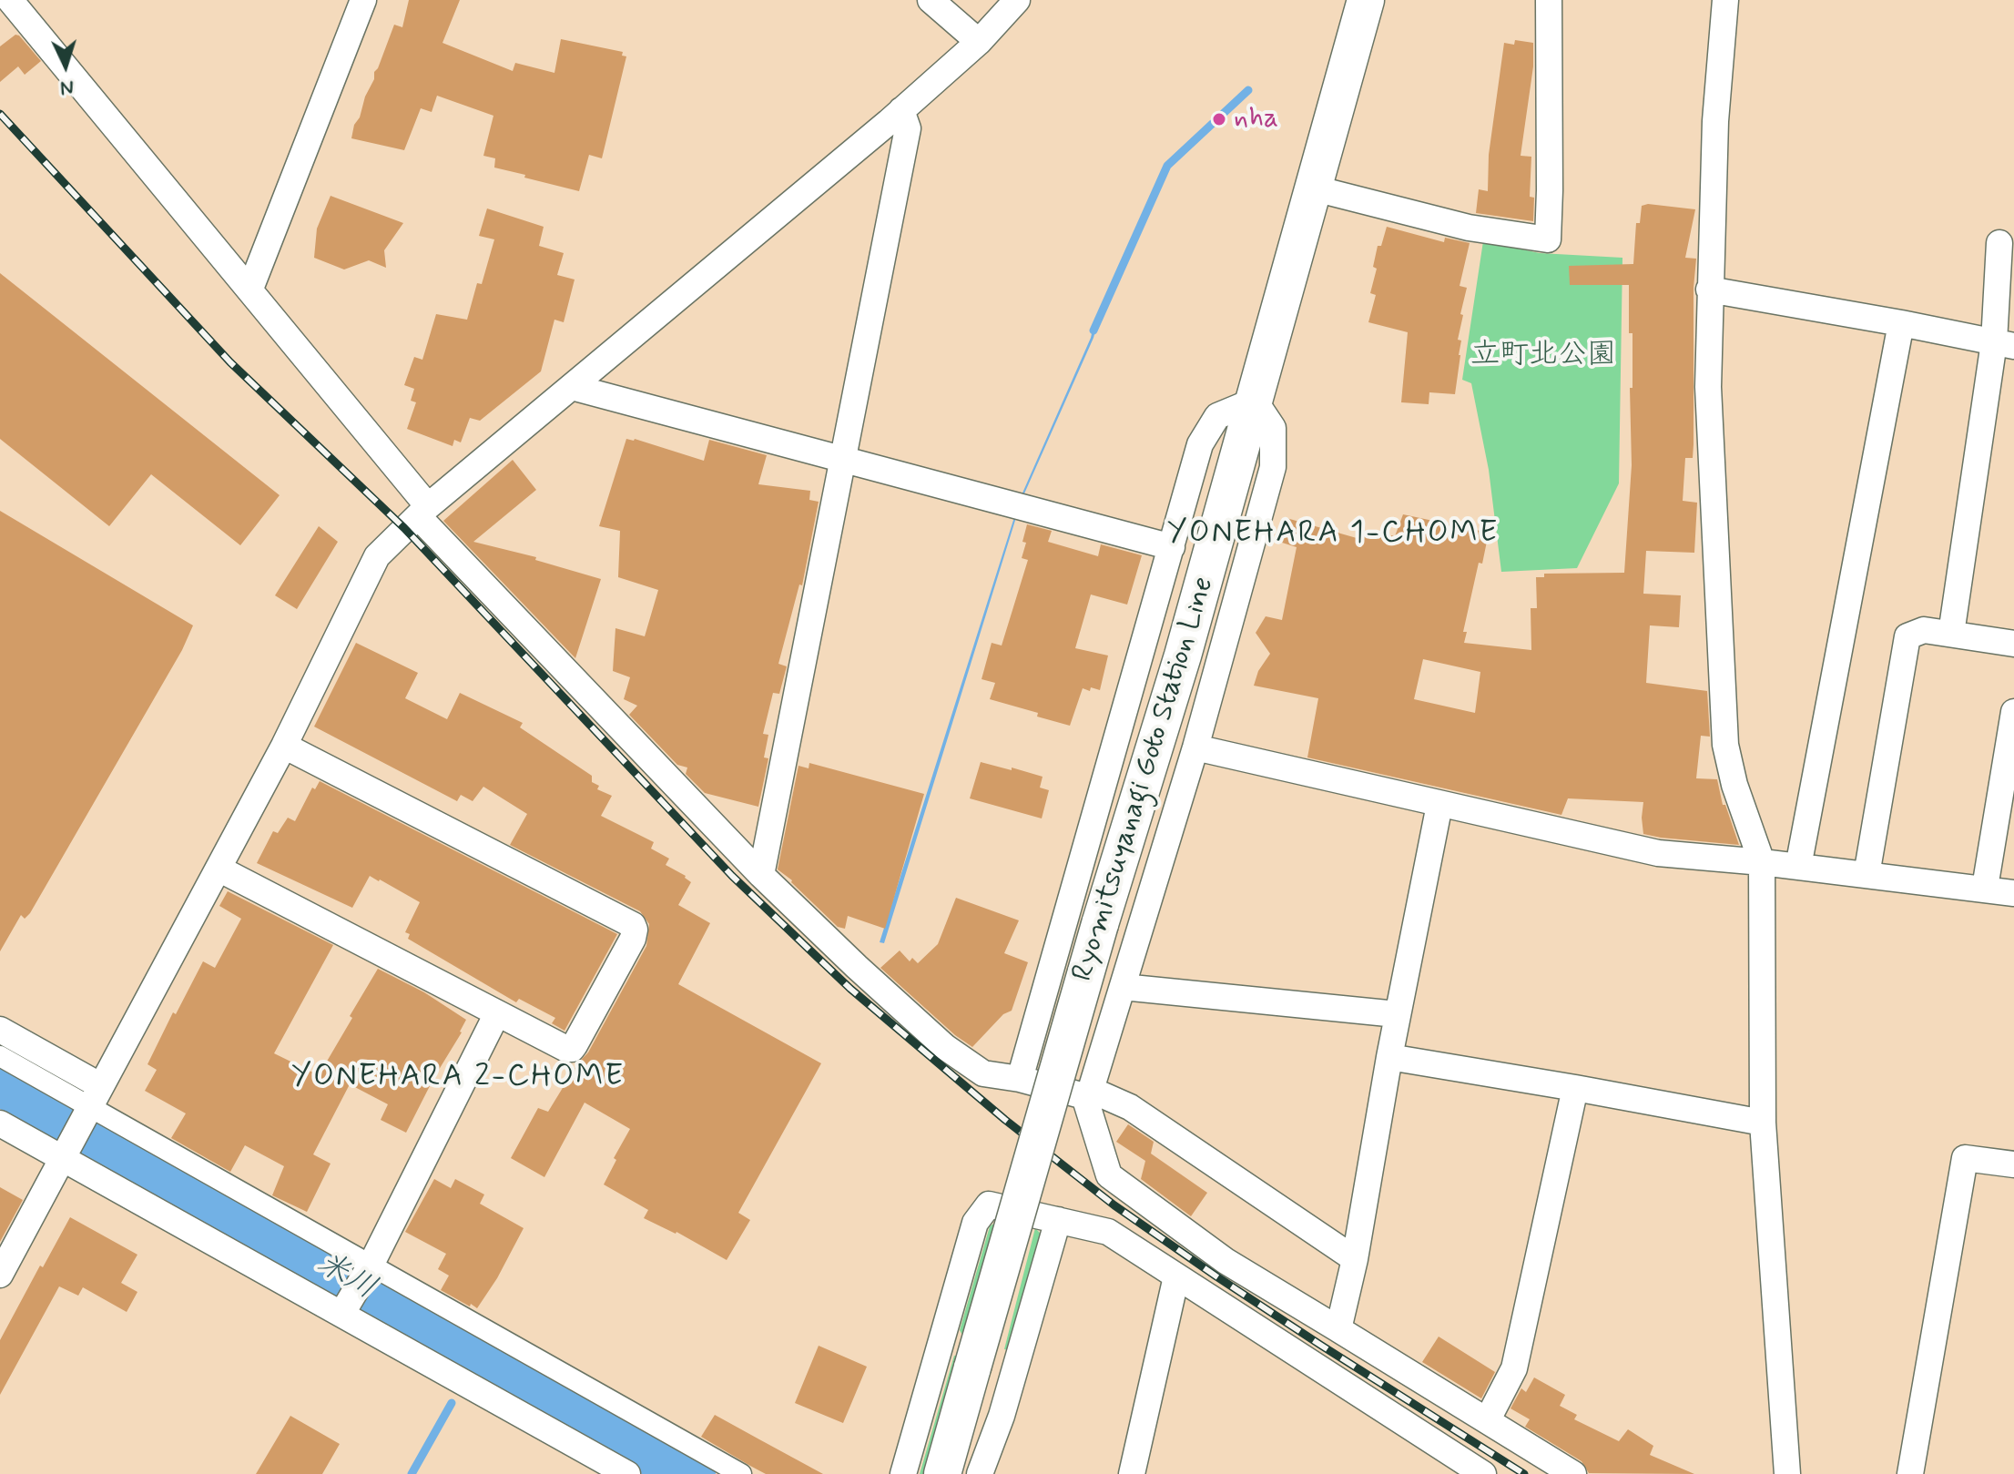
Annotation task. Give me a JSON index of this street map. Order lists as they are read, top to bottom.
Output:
{
  "streets": {
    "main road": ["Ryomitsuyanagi Goto Station Line"]
  },
  "districts": ["YONEHARA 1-CHOME", "YONEHARA 2-CHOME"],
  "water": ["米川"],
  "parks": ["立町北公園"],
  "places": ["nha"],
  "north": "bottom"
}
